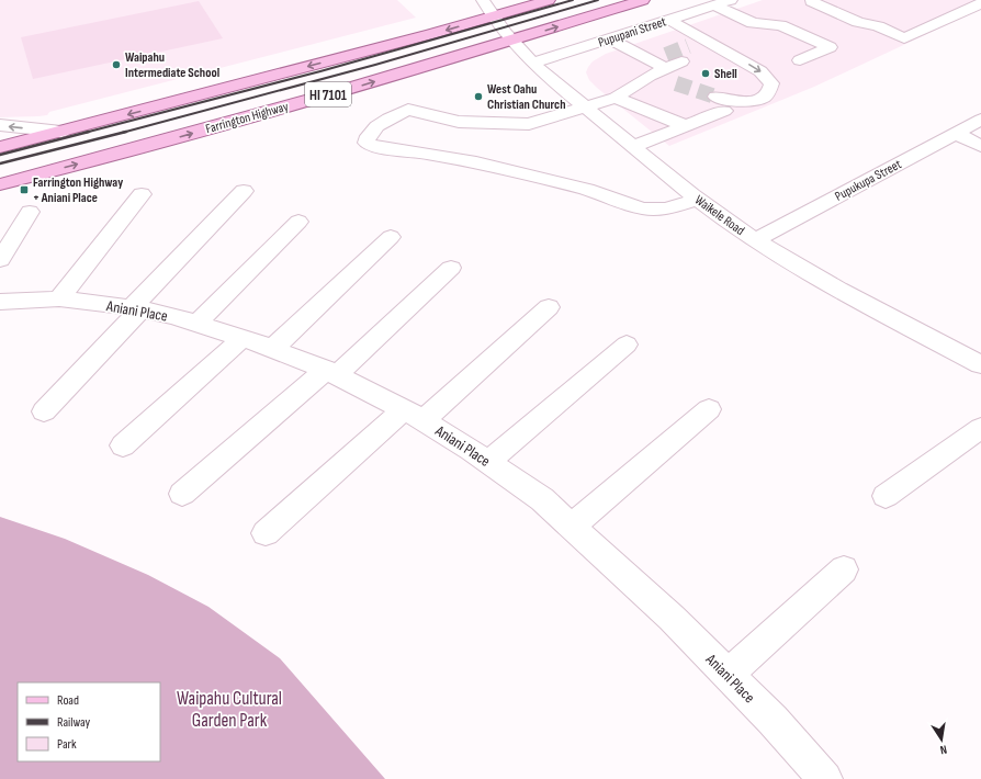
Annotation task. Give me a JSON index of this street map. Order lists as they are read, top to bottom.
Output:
{
  "streets": {
    "main road": ["HI 7101", "Farrington Highway"],
    "street": [
      "Pupupani Street",
      "Pupukupa Street",
      "Waikele Road",
      "Aniani Place"
    ]
  },
  "crossings": [
    ["Pupupani Street", "Waikele Road"],
    ["HI 7101", "Waikele Road"],
    ["Farrington Highway", "Waikele Road"],
    ["Pupukupa Street", "Waikele Road"]
  ],
  "parks": ["Waipahu Cultural Garden Park"],
  "places": {
    "other": ["Waipahu Intermediate School", "Shell", "West Oahu Christian Church"],
    "transit": ["Farrington Highway + Aniani Place"]
  },
  "legend": ["Road", "Railway", "Park"],
  "north": "bottom"
}
